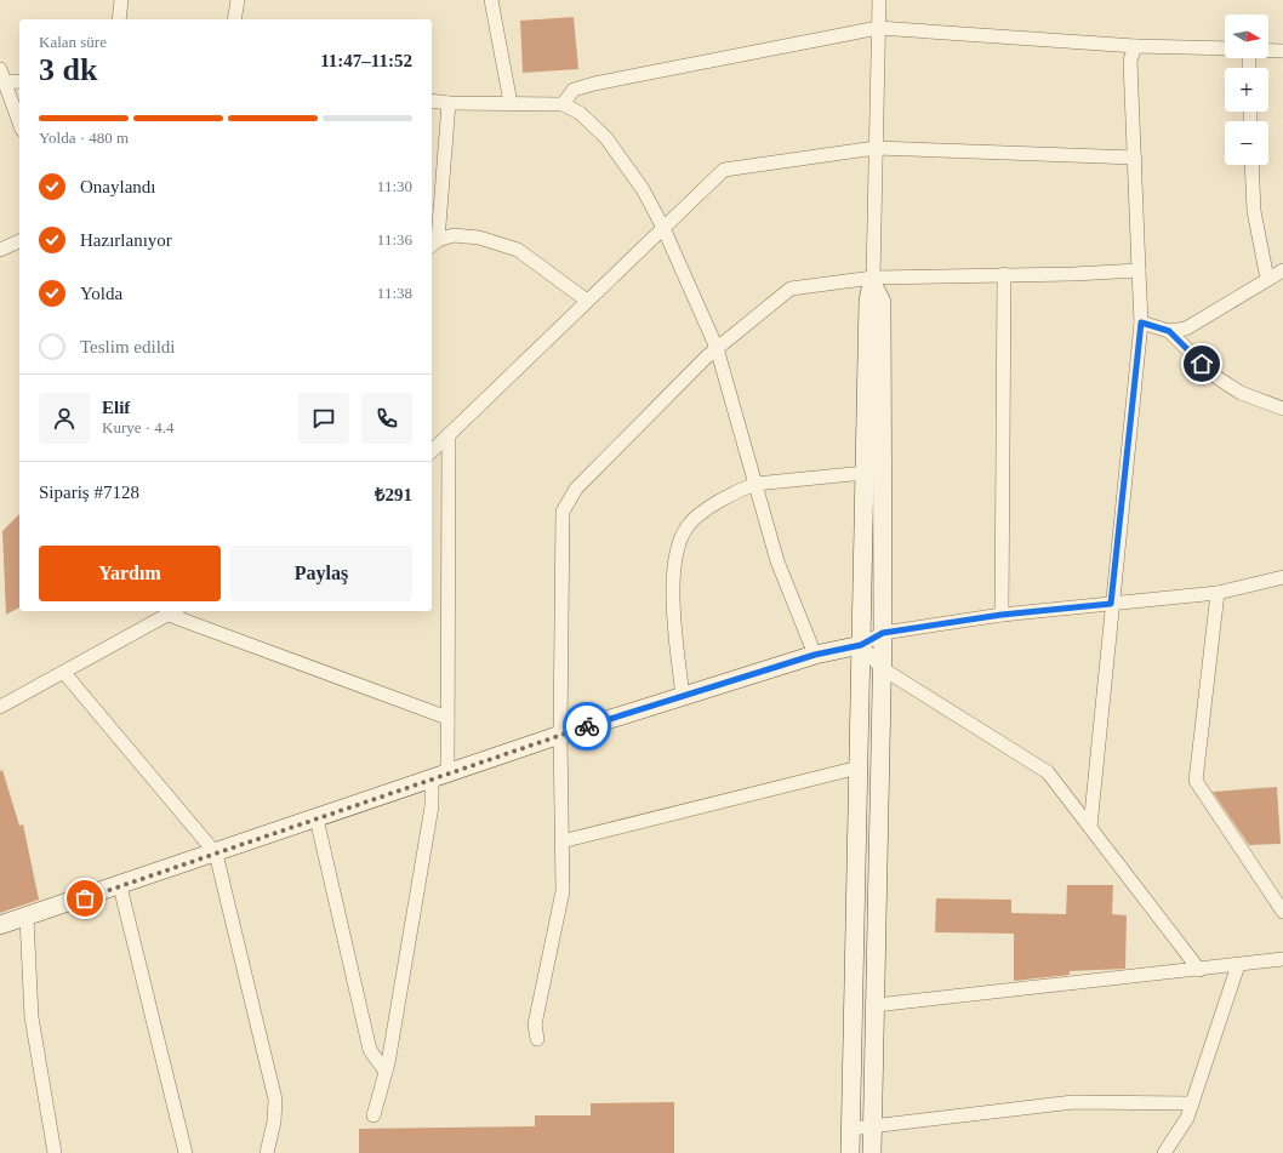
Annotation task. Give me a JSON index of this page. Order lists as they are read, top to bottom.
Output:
{
  "north": "right",
  "page": {
    "map_buttons": ["+", "−"],
    "heading": ["3 dk", "Kalan süre", "11:47–11:52"],
    "panel": [
      "Elif",
      "Kurye · 4.4",
      "Sipariş #7128",
      "₺291"
    ],
    "bar": "Yolda · 480 m",
    "list": [
      ["Onaylandı", "11:30"],
      ["Hazırlanıyor", "11:36"],
      ["Yolda", "11:38"],
      "Teslim edildi"
    ],
    "buttons": ["Yardım", "Paylaş"]
  }
}
